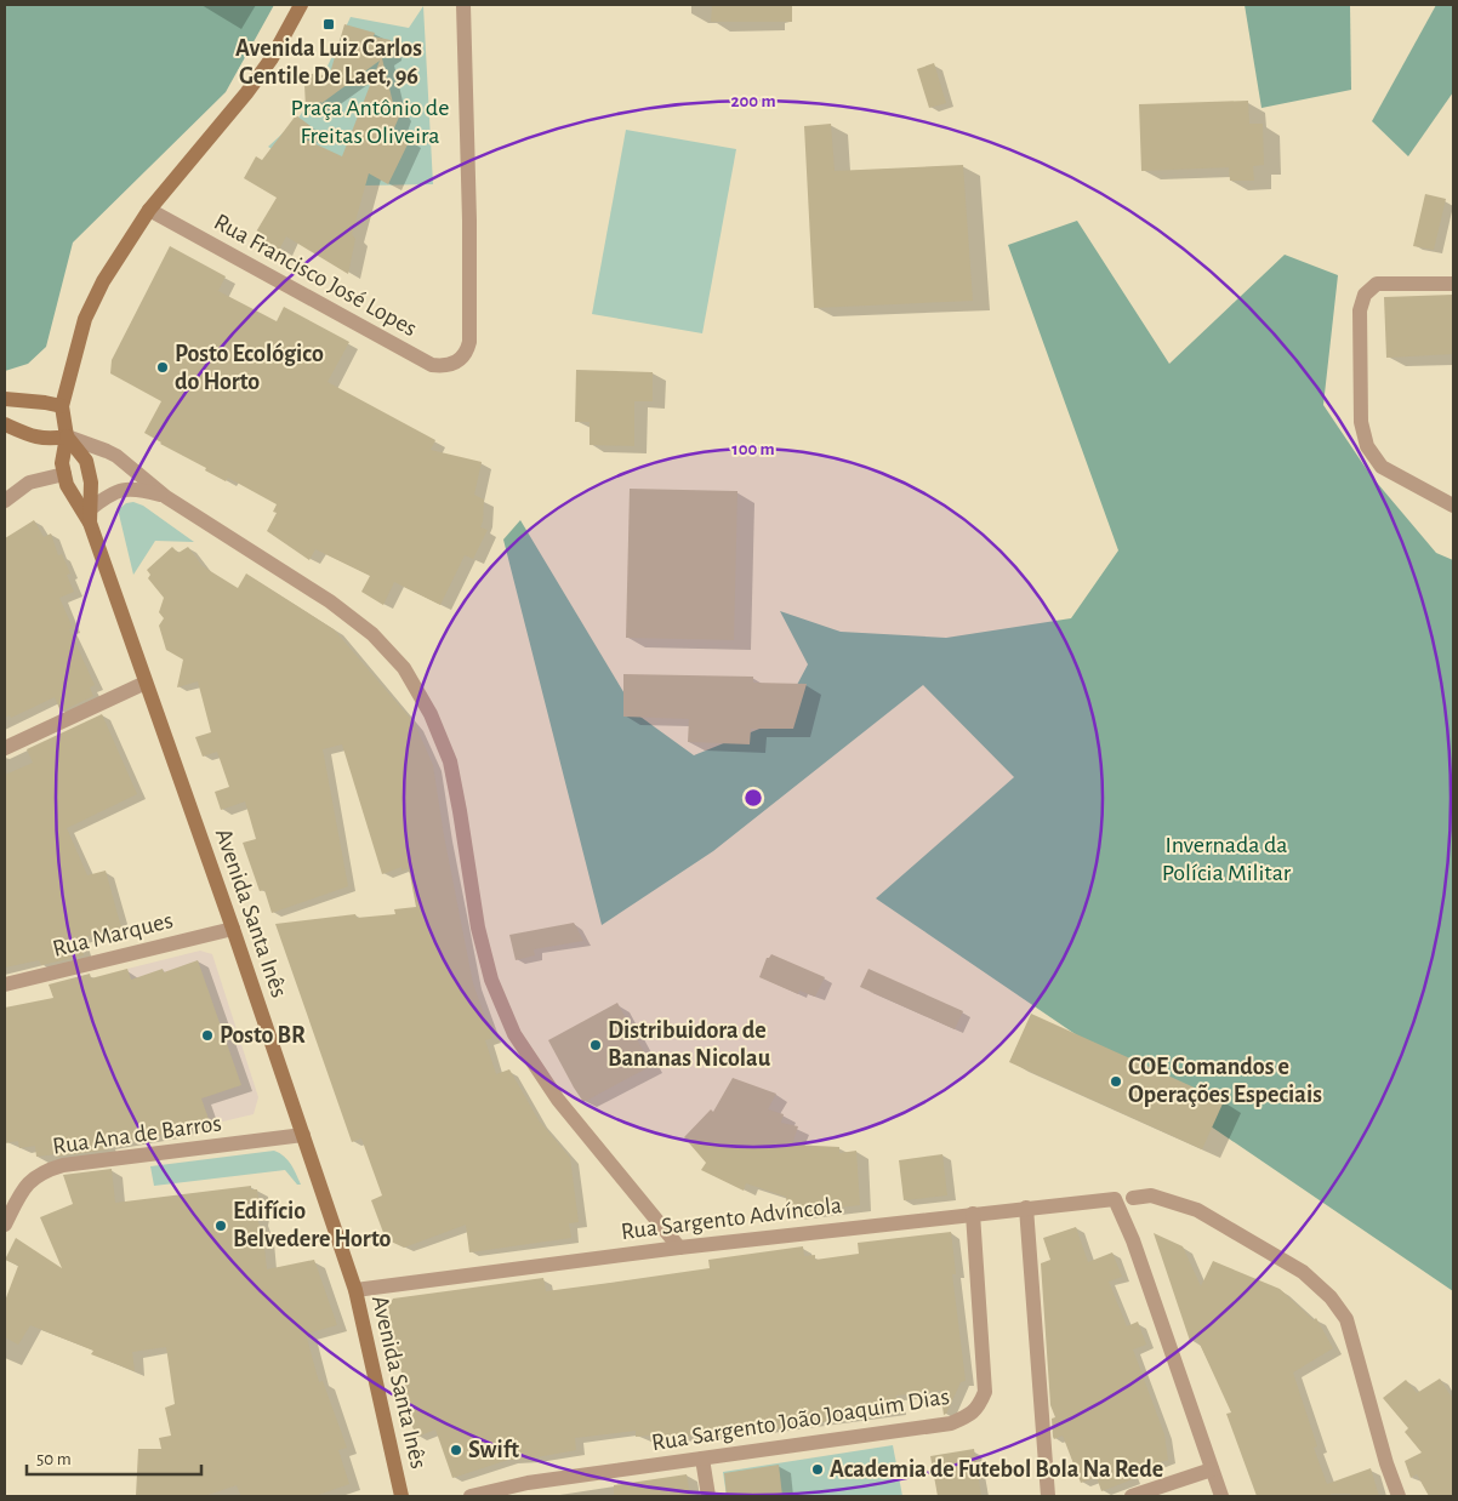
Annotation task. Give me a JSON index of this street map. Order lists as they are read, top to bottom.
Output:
{
  "streets": {
    "main road": ["Avenida Santa Inês"],
    "street": [
      "Rua Francisco José Lopes",
      "Rua Marques",
      "Rua Ana de Barros",
      "Rua Sargento Advíncola",
      "Rua Sargento João Joaquim Dias"
    ]
  },
  "crossings": [
    ["Avenida Santa Inês", "Rua Marques"],
    ["Avenida Santa Inês", "Rua Ana de Barros"],
    ["Avenida Santa Inês", "Rua Sargento Advíncola"],
    ["Rua Sargento Advíncola", "Rua Sargento João Joaquim Dias"]
  ],
  "parks": ["Praça Antônio de Freitas Oliveira", "Invernada da Polícia Militar"],
  "places": {
    "transit": ["Avenida Luiz Carlos Gentile De Laet, 96"],
    "other": [
      "Posto Ecológico do Horto",
      "Posto BR",
      "Distribuidora de Bananas Nicolau",
      "COE Comandos e Operações Especiais",
      "Edifício Belvedere Horto",
      "Swift",
      "Academia de Futebol Bola Na Rede"
    ]
  },
  "scale_bar": "50 m",
  "rings": ["200 m", "100 m"]
}
